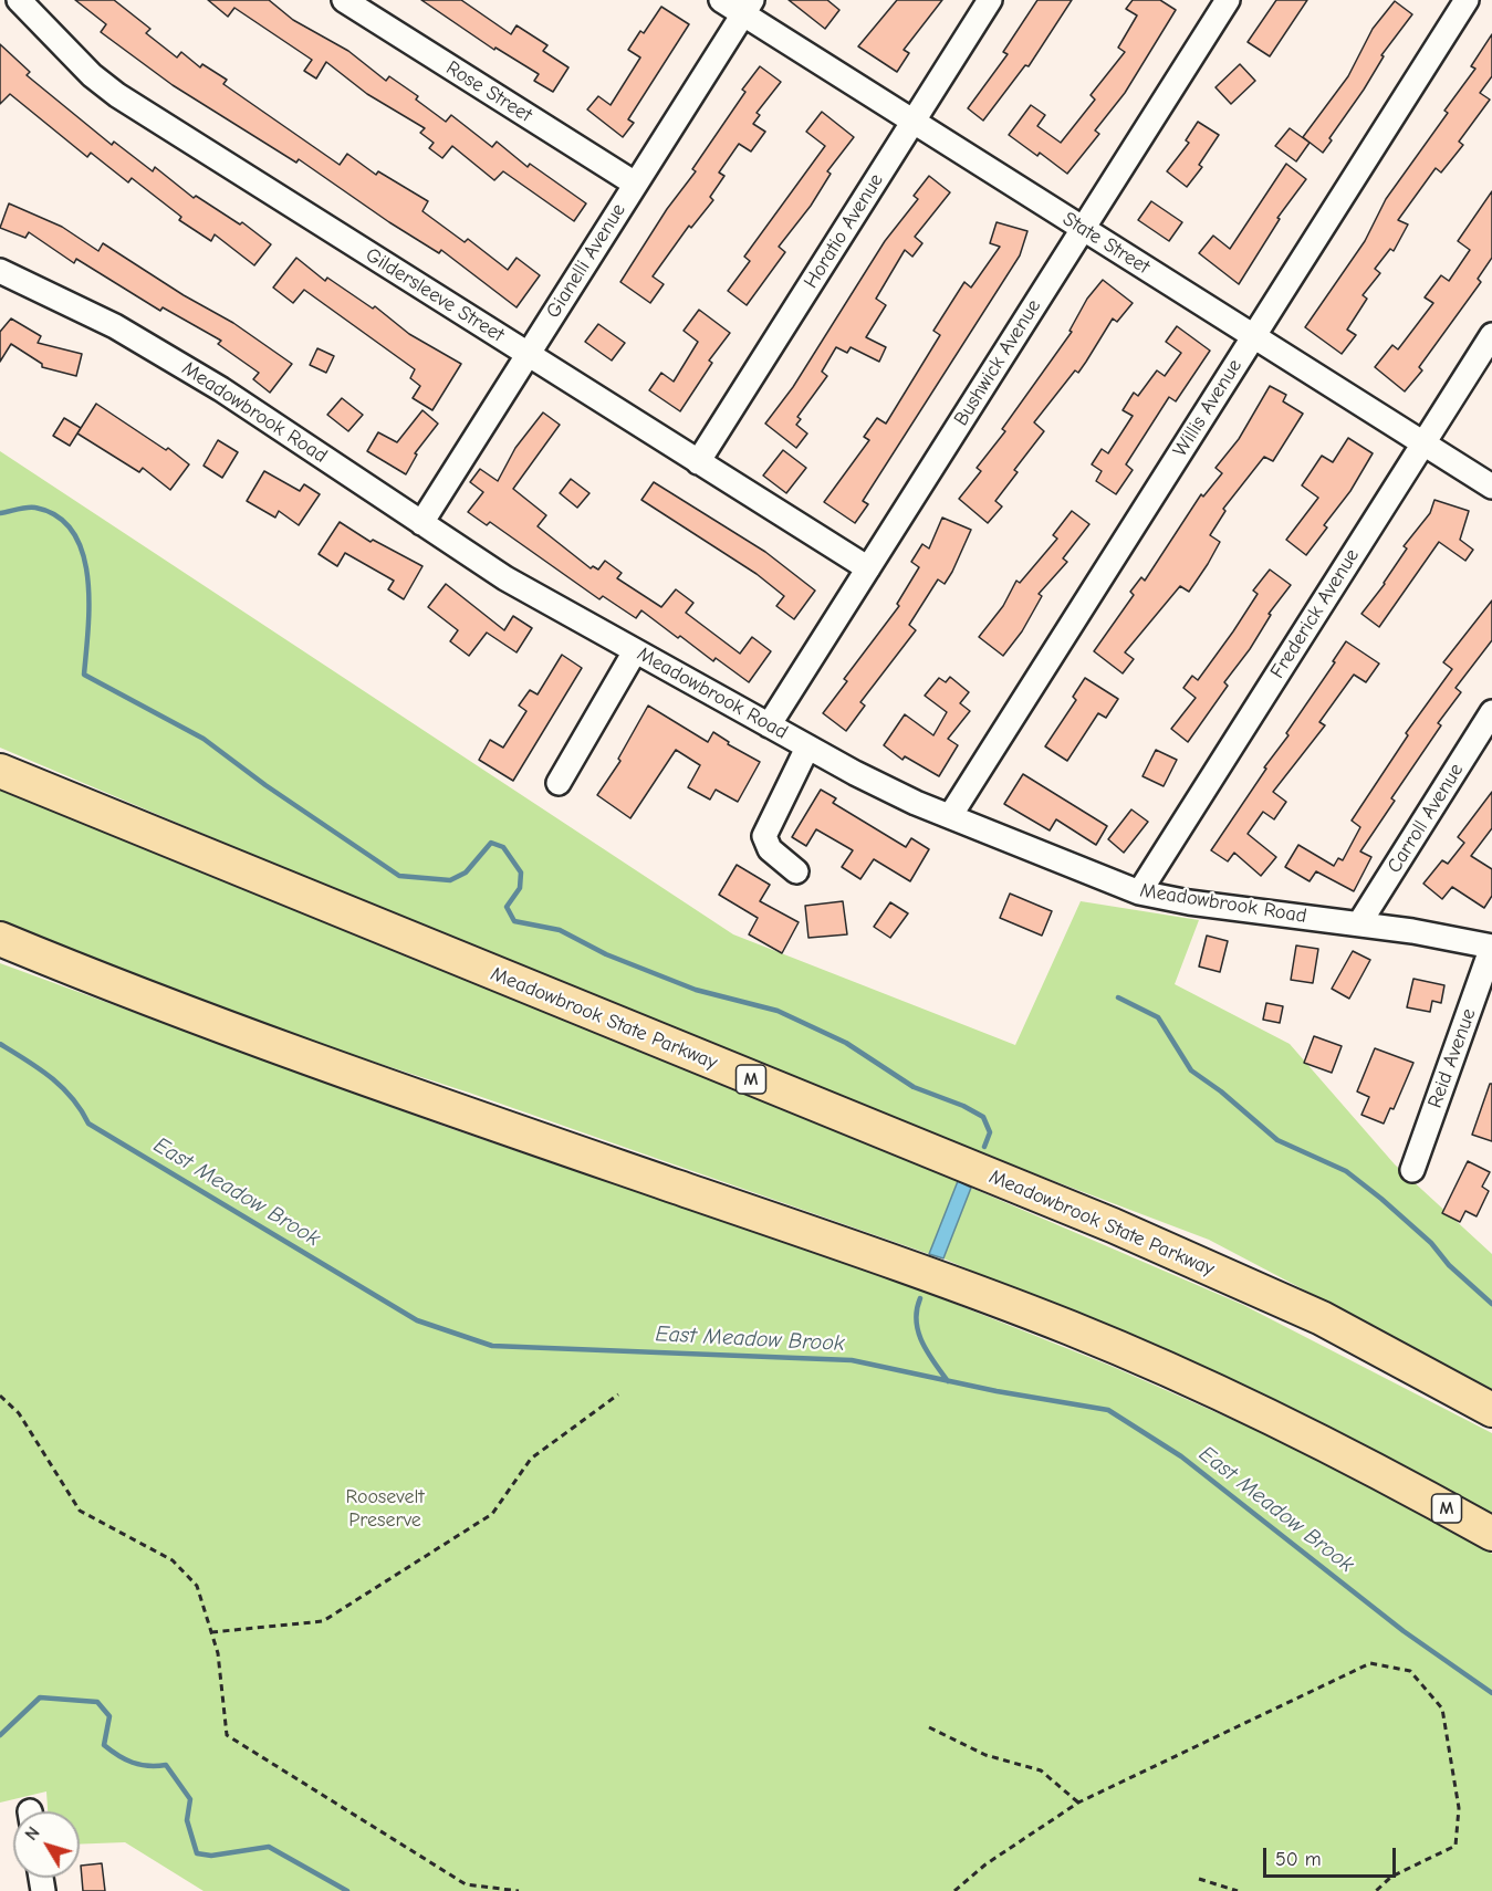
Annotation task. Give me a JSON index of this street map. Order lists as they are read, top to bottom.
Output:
{
  "streets": {
    "highway": ["Meadowbrook State Parkway", "M"],
    "street": [
      "Rose Street",
      "Horatio Avenue",
      "State Street",
      "Gianelli Avenue",
      "Gildersleeve Street",
      "Bushwick Avenue",
      "Willis Avenue",
      "Meadowbrook Road",
      "Frederick Avenue",
      "Carroll Avenue",
      "Reid Avenue"
    ]
  },
  "crossings": [
    ["Rose Street", "Gianelli Avenue"],
    ["Horatio Avenue", "State Street"],
    ["Horatio Avenue", "Gildersleeve Street"],
    ["State Street", "Gianelli Avenue"],
    ["State Street", "Bushwick Avenue"],
    ["State Street", "Willis Avenue"],
    ["State Street", "Frederick Avenue"],
    ["Gianelli Avenue", "Gildersleeve Street"],
    ["Gianelli Avenue", "Meadowbrook Road"],
    ["Gildersleeve Street", "Bushwick Avenue"],
    ["Bushwick Avenue", "Meadowbrook Road"],
    ["Willis Avenue", "Meadowbrook Road"],
    ["Meadowbrook Road", "Frederick Avenue"],
    ["Meadowbrook Road", "Carroll Avenue"],
    ["Meadowbrook Road", "Reid Avenue"]
  ],
  "water": ["East Meadow Brook"],
  "parks": ["Roosevelt Preserve"],
  "scale_bar": "50 m",
  "north": "top left"
}
